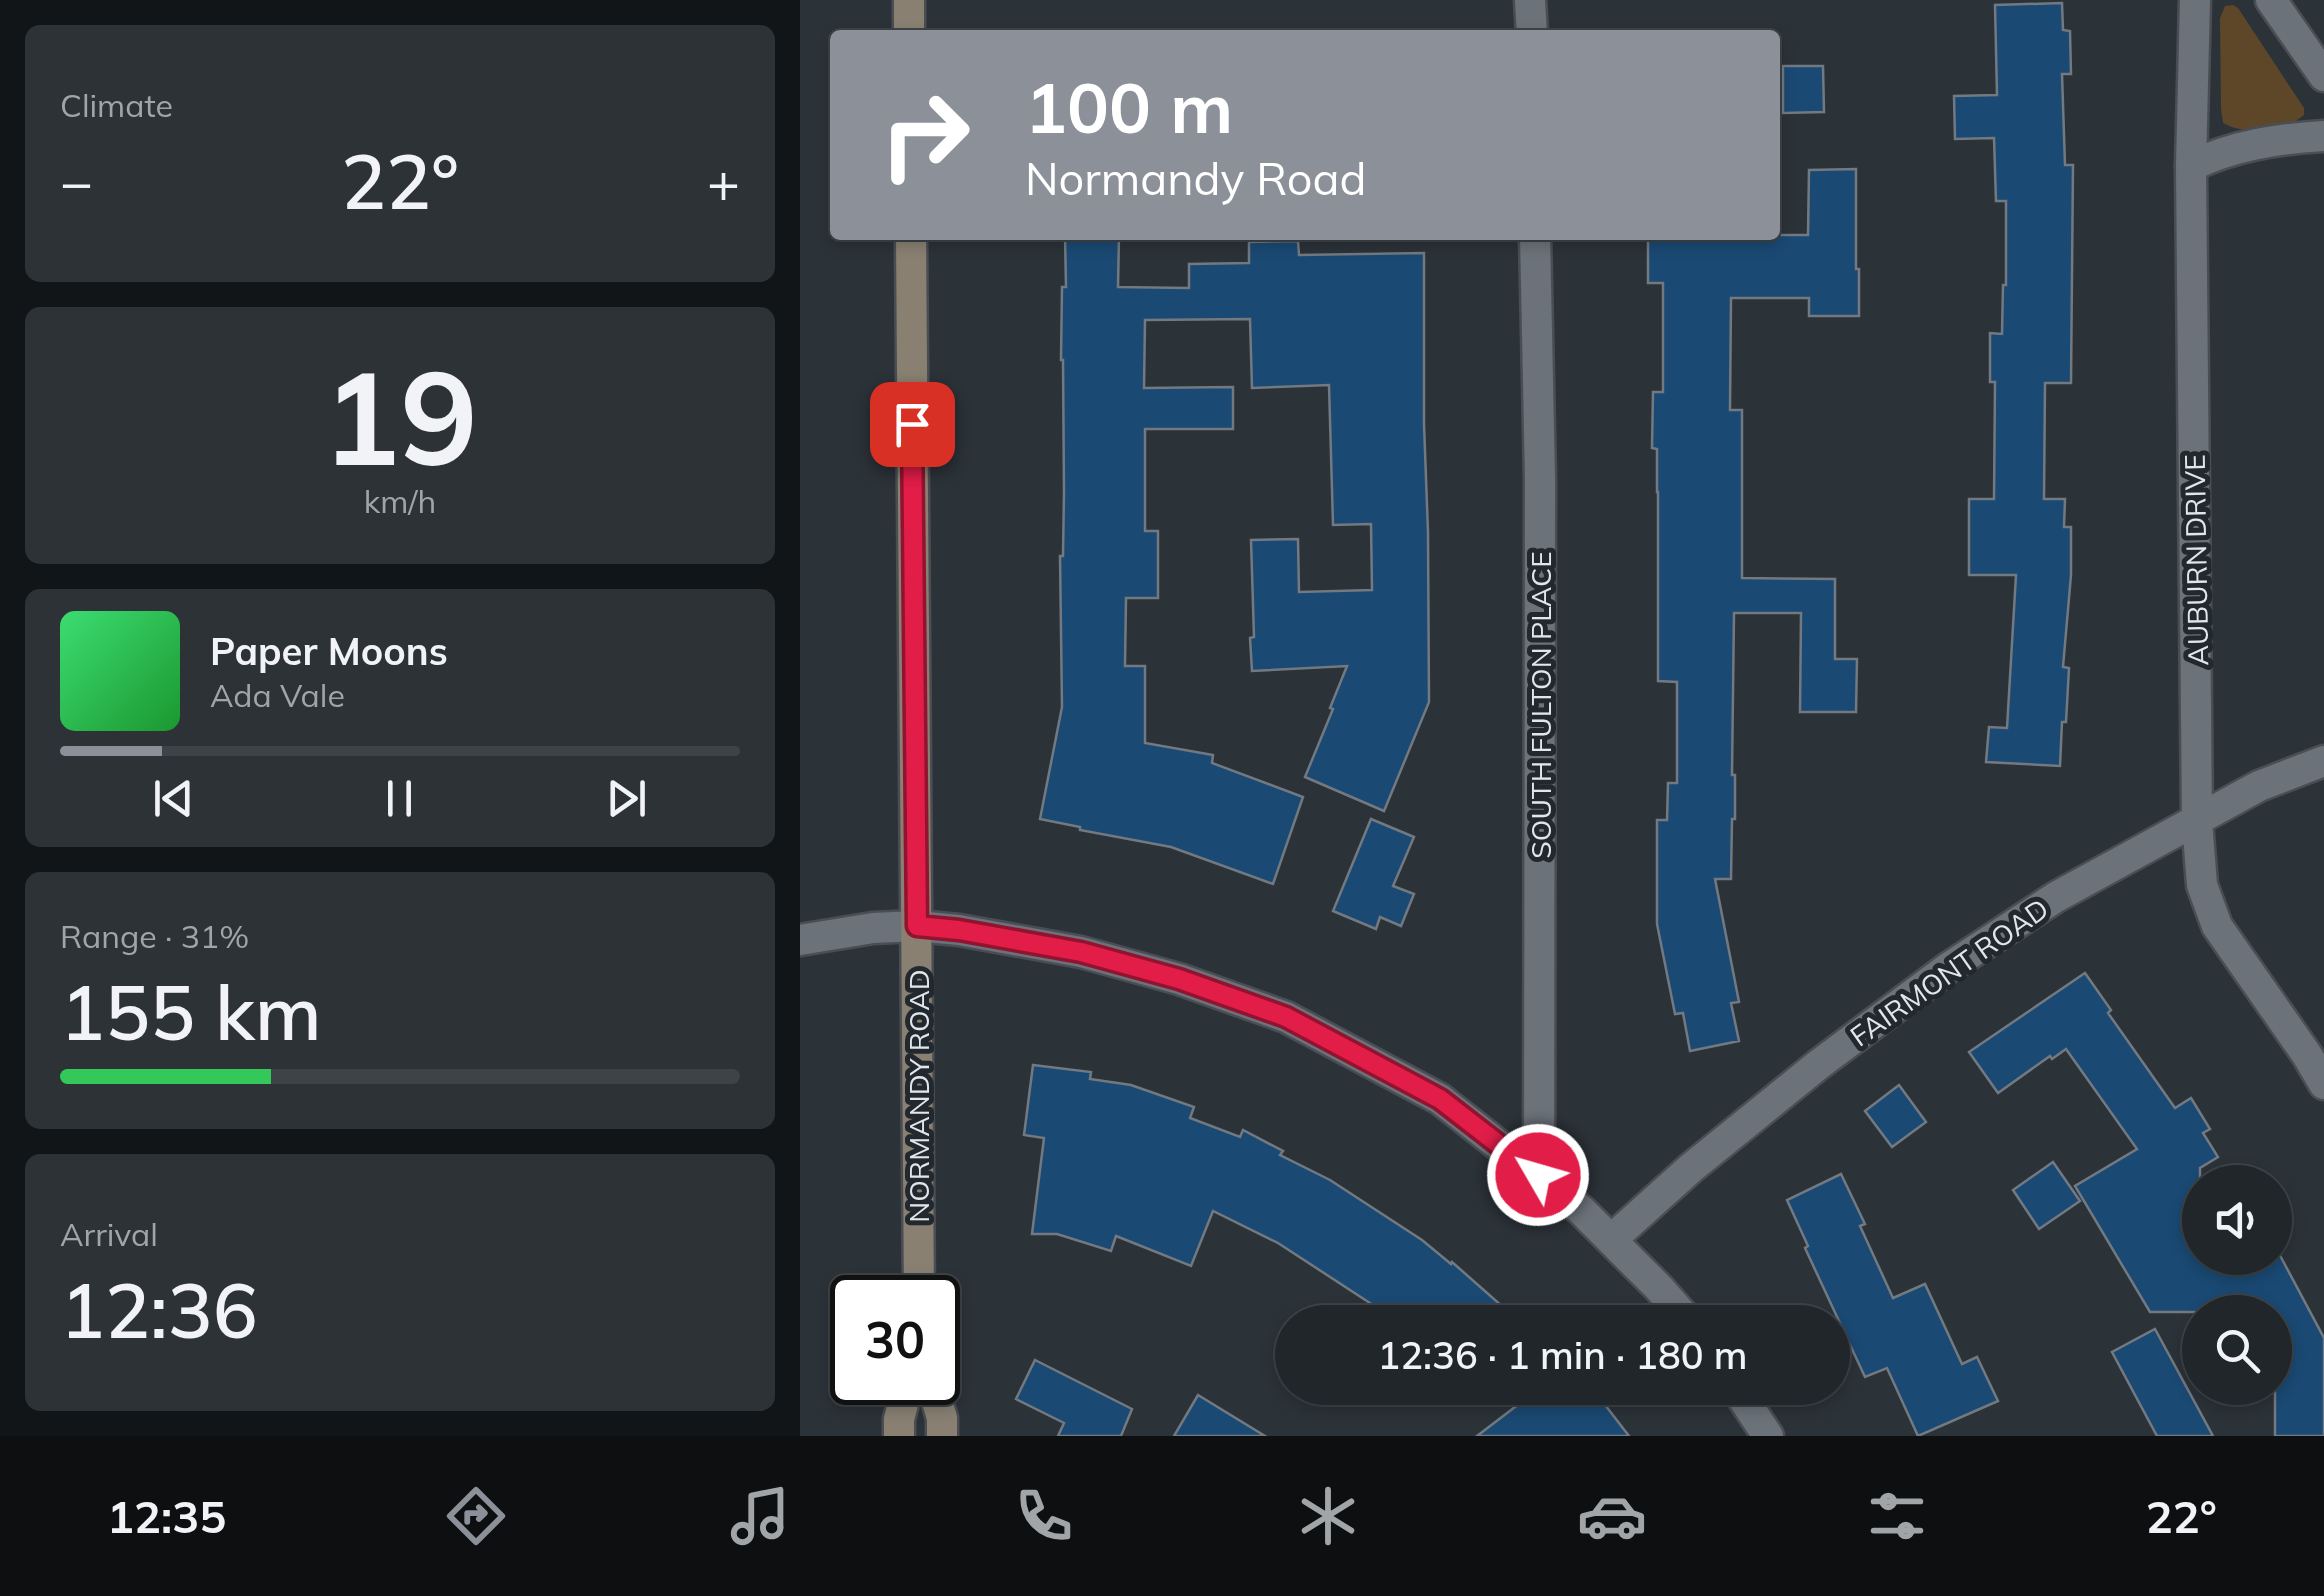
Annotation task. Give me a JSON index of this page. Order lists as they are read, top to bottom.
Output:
{
  "streets": {
    "street": [
      "AUBURN DRIVE",
      "SOUTH FULTON PLACE",
      "FAIRMONT ROAD",
      "NORMANDY ROAD"
    ]
  },
  "crossings": [
    ["AUBURN DRIVE", "FAIRMONT ROAD"]
  ],
  "page": {
    "tile": [
      "Climate",
      ["19", "km/h"],
      ["Range · 31%", "155 km"],
      ["Arrival", "12:36"]
    ],
    "turn": ["100 m", "Normandy Road"],
    "heat": ["−", "22°", "+"],
    "song": ["Paper Moons", "Ada Vale"],
    "limit": "30",
    "trip": "12:36 · 1 min · 180 m",
    "tabs": ["12:35", "22°"]
  }
}
